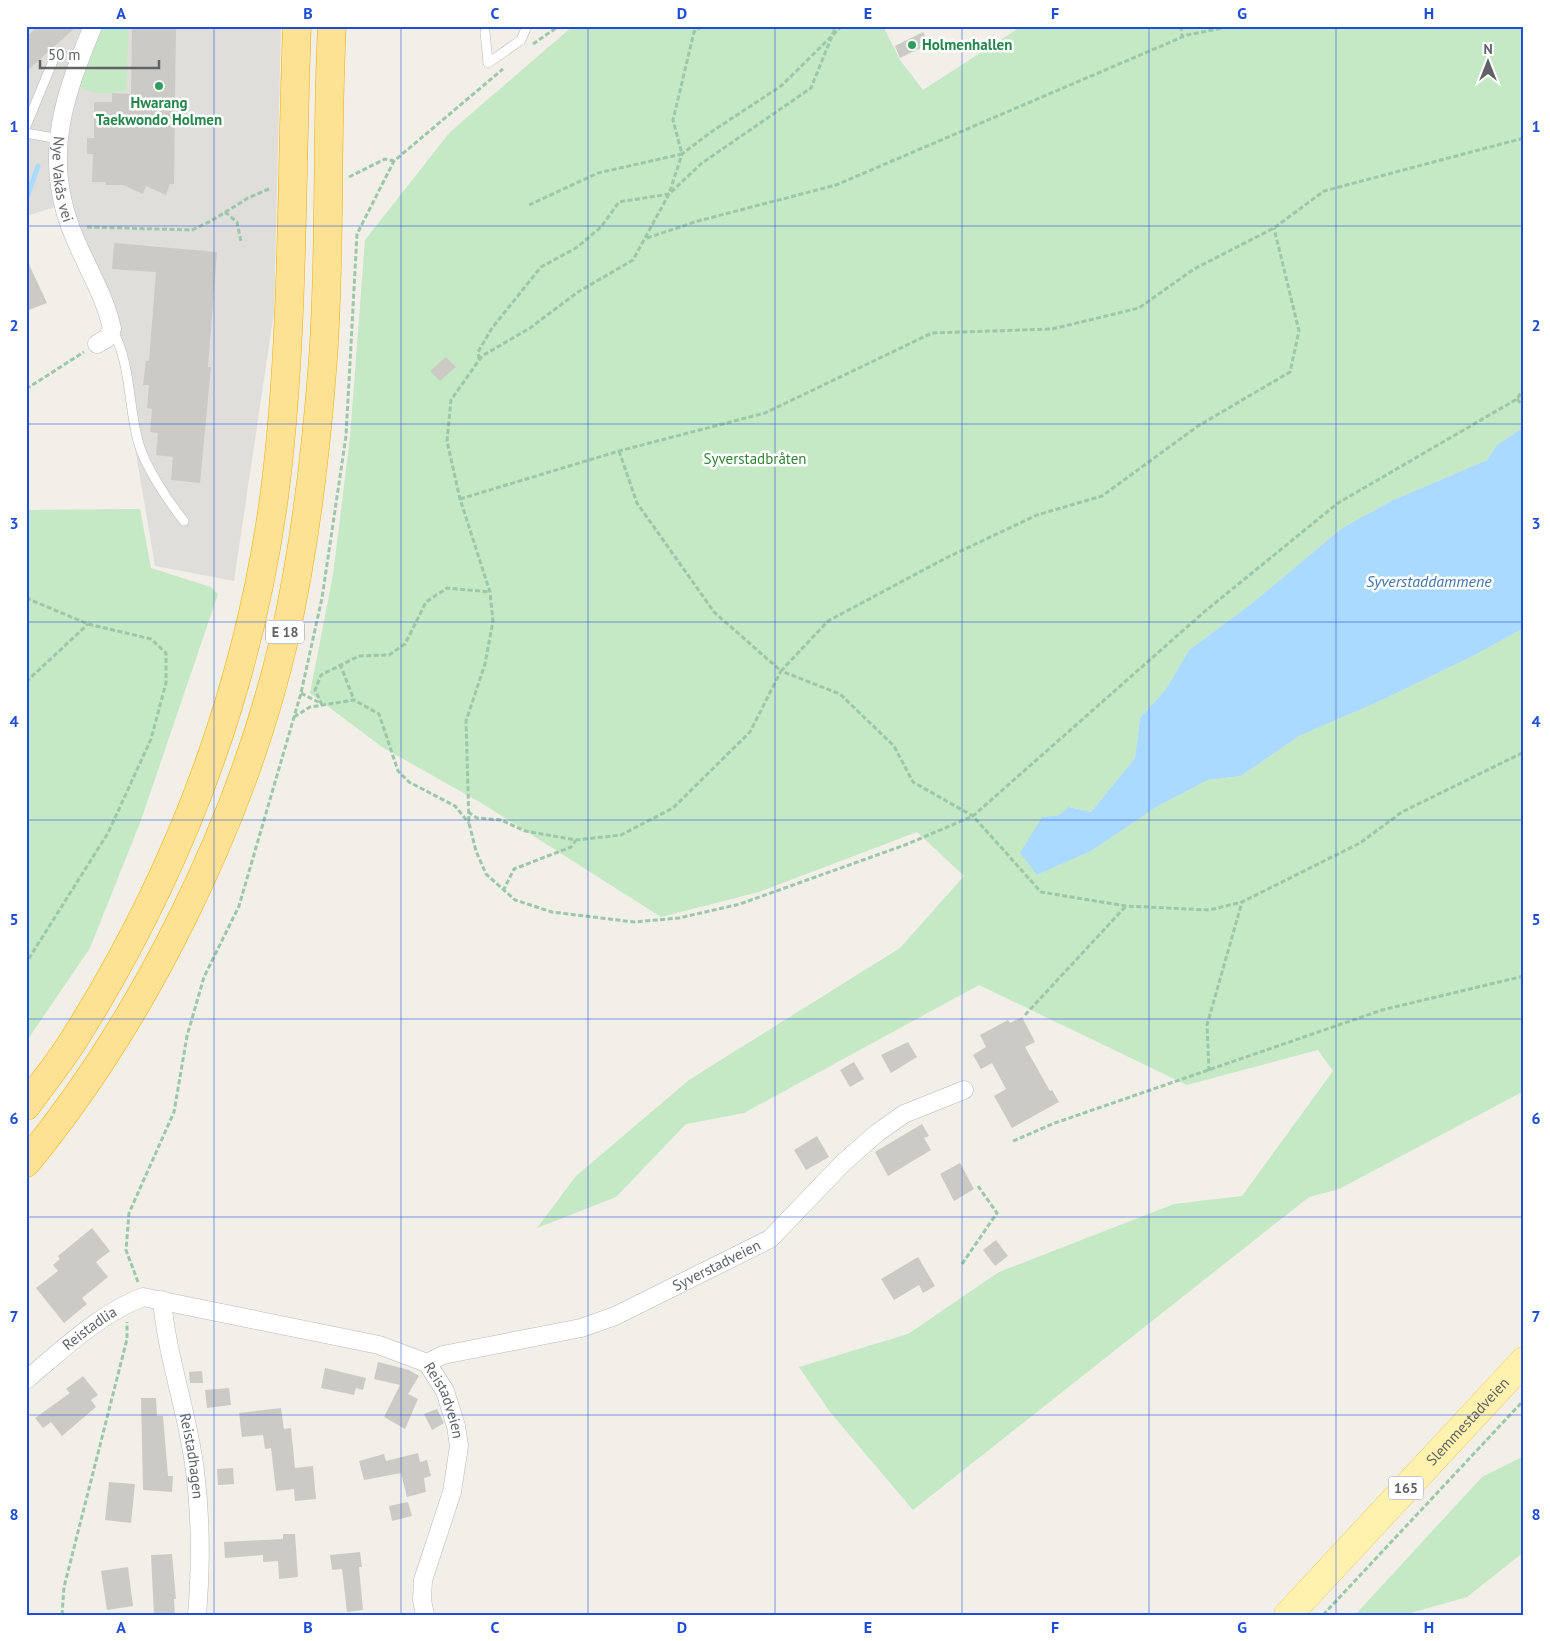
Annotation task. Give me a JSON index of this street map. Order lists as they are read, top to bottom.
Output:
{
  "streets": {
    "highway": ["E 18"],
    "main road": ["Slemmestadveien", "165"],
    "street": [
      "Nye Vakås vei",
      "Syverstadveien",
      "Reistadlia",
      "Reistadveien",
      "Reistadhagen"
    ]
  },
  "crossings": [
    ["Syverstadveien", "Reistadveien"],
    ["Reistadveien", "Reistadhagen"]
  ],
  "water": ["Syverstaddammene"],
  "parks": ["Syverstadbråten"],
  "places": ["Holmenhallen", "Hwarang Taekwondo Holmen"],
  "scale_bar": "50 m",
  "north": "top",
  "grid": {
    "columns": [
      "A",
      "B",
      "C",
      "D",
      "E",
      "F",
      "G",
      "H"
    ],
    "rows": [
      "1",
      "2",
      "3",
      "4",
      "5",
      "6",
      "7",
      "8"
    ]
  }
}
